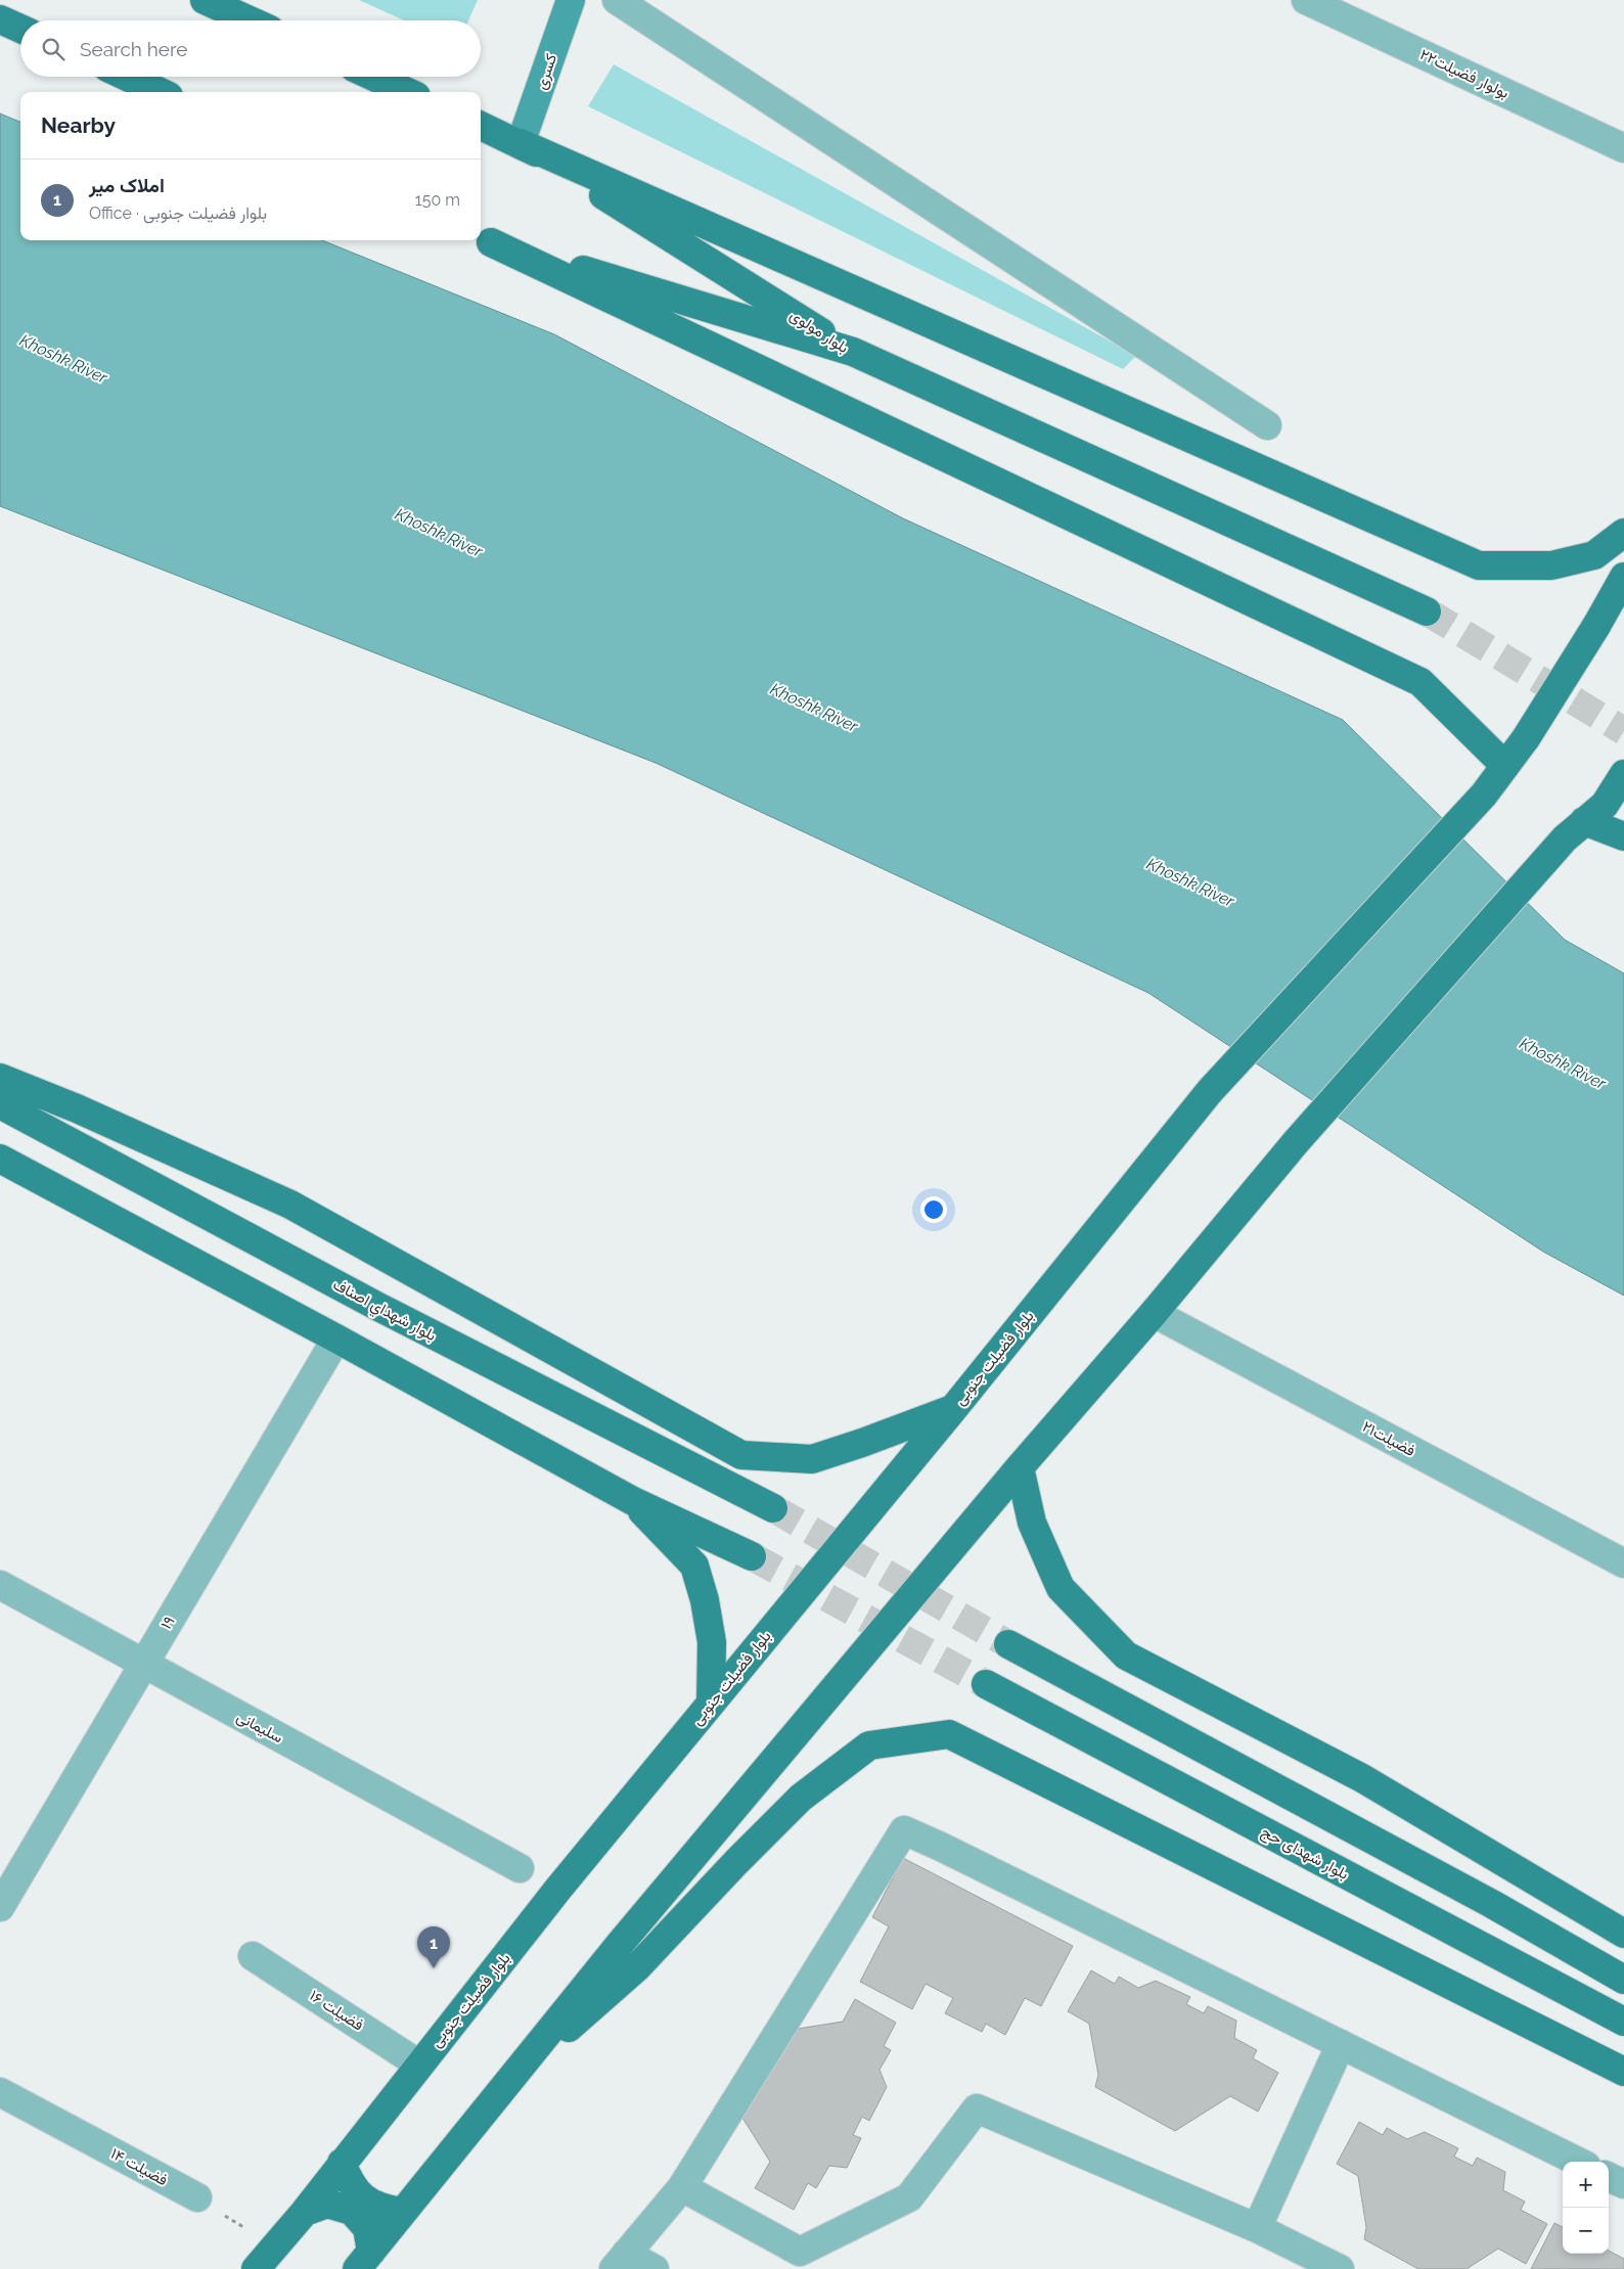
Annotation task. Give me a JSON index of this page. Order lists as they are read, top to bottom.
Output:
{
  "streets": {
    "main road": [
      "بلوار مولوی",
      "بلوار شهداي اصناف",
      "بلوار فضیلت جنوبی",
      "بلوار شهدای حج"
    ],
    "street": [
      "کسری",
      "بولوار فضیلت۲۲",
      "فضیلت۲۱",
      "۱۹",
      "سلیمانی",
      "فضیلت ۱۶",
      "فضیلت ۱۴"
    ]
  },
  "crossings": [
    ["کسری", "بلوار مولوی"],
    ["بلوار فضیلت جنوبی", "فضیلت ۱۶"],
    ["۱۹", "سلیمانی"]
  ],
  "water": ["Khoshk River"],
  "page": {
    "search": "Search here",
    "heading": "Nearby",
    "list": [
      {
        "mark": "1",
        "name": "املاک میر",
        "note": "Office · بلوار فضیلت جنوبی",
        "value": "150 m"
      }
    ],
    "pins": "1",
    "map_buttons": ["+", "−"]
  }
}
